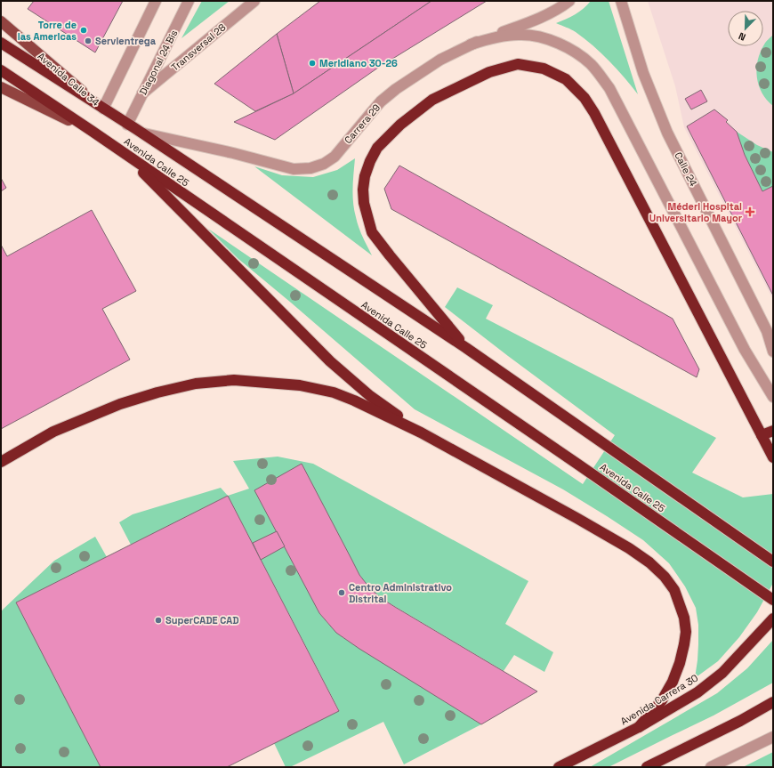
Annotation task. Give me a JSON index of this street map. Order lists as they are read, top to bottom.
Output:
{
  "streets": {
    "highway": ["Avenida Calle 25", "Avenida Carrera 30"],
    "main road": ["Avenida Calle 34"],
    "street": [
      "Transversal 28",
      "Diagonal 24 Bis",
      "Carrera 29",
      "Calle 24"
    ]
  },
  "crossings": [
    ["Transversal 28", "Diagonal 24 Bis"],
    ["Diagonal 24 Bis", "Avenida Calle 25"],
    ["Avenida Calle 34", "Avenida Calle 25"],
    ["Carrera 29", "Avenida Calle 25"]
  ],
  "places": {
    "other": [
      "Torre de las Americas",
      "Servientrega",
      "Meridiano 30-26",
      "Centro Administrativo Distrital",
      "SuperCADE CAD"
    ],
    "health": ["Méderi Hospital Universitario Mayor"]
  },
  "north": "bottom left"
}
